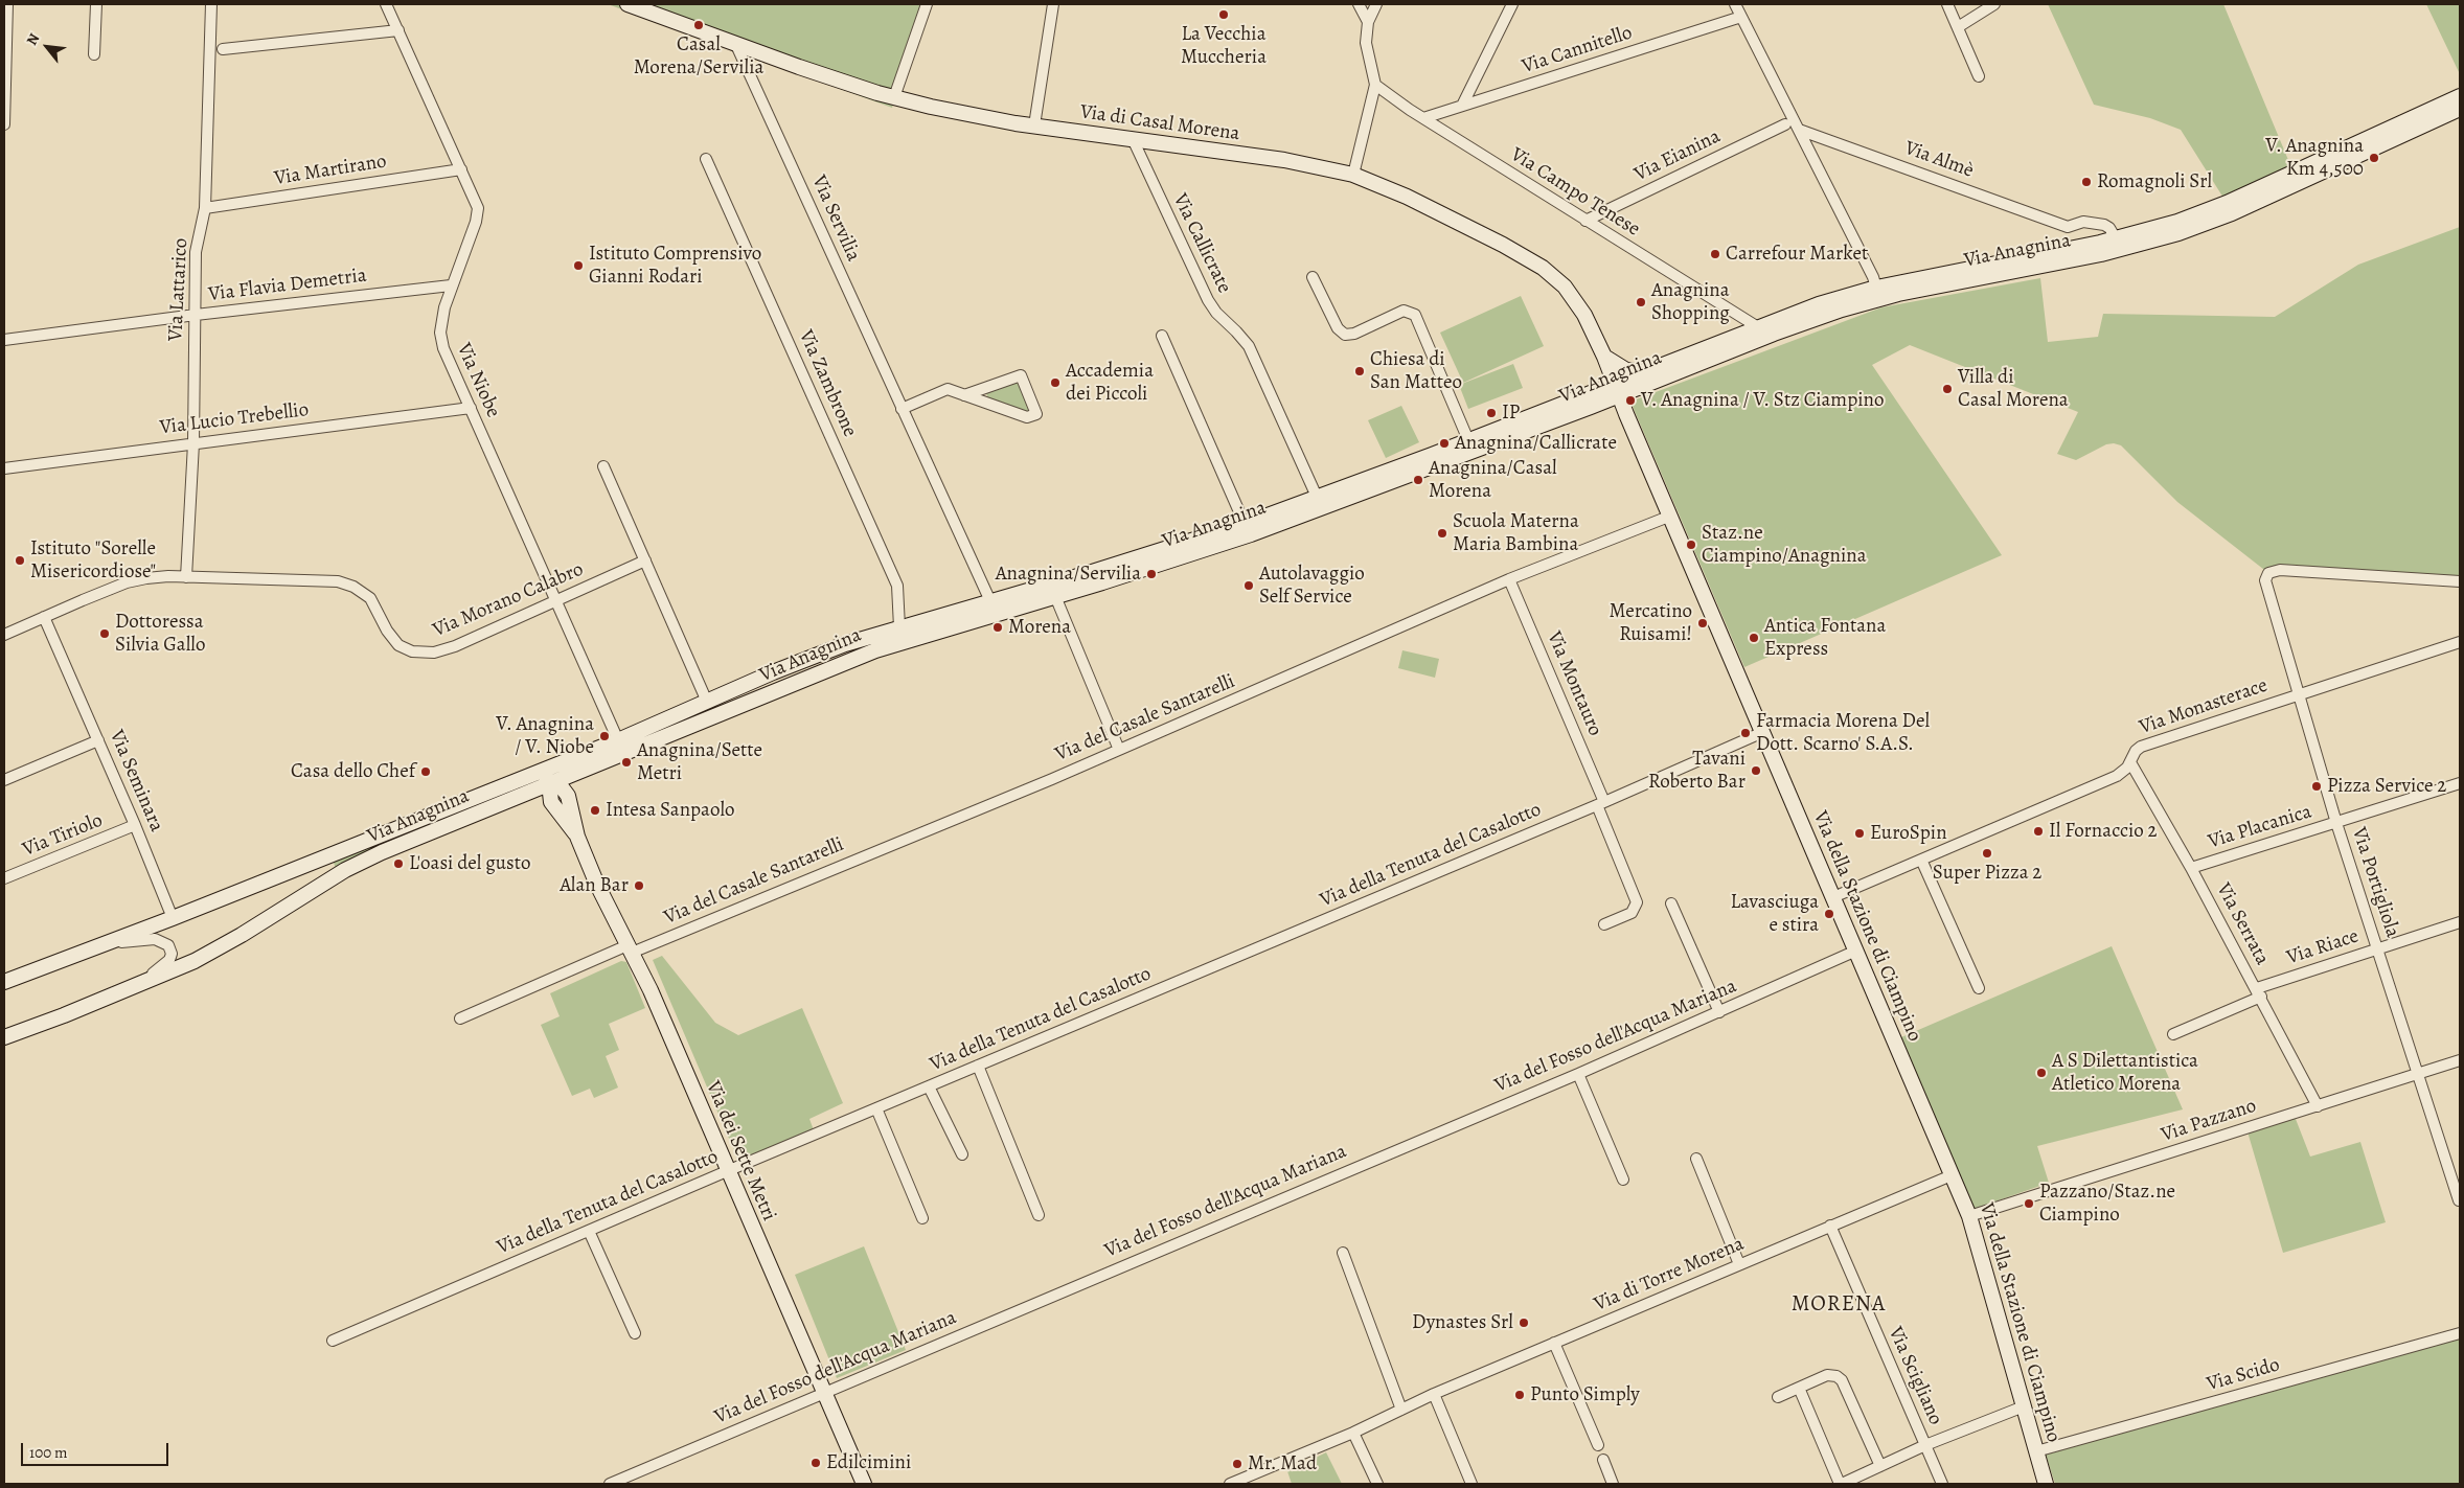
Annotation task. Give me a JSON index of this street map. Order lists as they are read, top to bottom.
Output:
{
  "streets": {
    "main road": [
      "Via di Casal Morena",
      "Via Anagnina",
      "Via della Stazione di Ciampino",
      "Via dei Sette Metri"
    ],
    "street": [
      "Via Cannitello",
      "Via Eianina",
      "Via Almè",
      "Via Martirano",
      "Via Campo Tenese",
      "Via Servilia",
      "Via Callicrate",
      "Via Flavia Demetria",
      "Via Lattarico",
      "Via Niobe",
      "Via Zambrone",
      "Via Lucio Trebellio",
      "Via Morano Calabro",
      "Via Montauro",
      "Via Monasterace",
      "Via del Casale Santarelli",
      "Via Seminara",
      "Via Placanica",
      "Via Tiriolo",
      "Via della Tenuta del Casalotto",
      "Via Portigliola",
      "Via Serrata",
      "Via Riace",
      "Via del Fosso dell'Acqua Mariana",
      "Via Pazzano",
      "Via di Torre Morena",
      "Via Scido",
      "Via Scigliano"
    ]
  },
  "crossings": [
    ["Via Cannitello", "Via Campo Tenese"],
    ["Via di Casal Morena", "Via Servilia"],
    ["Via di Casal Morena", "Via Callicrate"],
    ["Via di Casal Morena", "Via Anagnina"],
    ["Via di Casal Morena", "Via della Stazione di Ciampino"],
    ["Via Eianina", "Via Campo Tenese"],
    ["Via Almè", "Via Anagnina"],
    ["Via Martirano", "Via Lattarico"],
    ["Via Martirano", "Via Niobe"],
    ["Via Campo Tenese", "Via Anagnina"],
    ["Via Servilia", "Via Anagnina"],
    ["Via Callicrate", "Via Anagnina"],
    ["Via Anagnina", "Via Niobe"],
    ["Via Anagnina", "Via Zambrone"],
    ["Via Anagnina", "Via Seminara"],
    ["Via Anagnina", "Via della Stazione di Ciampino"],
    ["Via Anagnina", "Via dei Sette Metri"],
    ["Via Flavia Demetria", "Via Lattarico"],
    ["Via Flavia Demetria", "Via Niobe"],
    ["Via Lattarico", "Via Lucio Trebellio"],
    ["Via Lattarico", "Via Morano Calabro"],
    ["Via Niobe", "Via Lucio Trebellio"],
    ["Via Niobe", "Via Morano Calabro"],
    ["Via Montauro", "Via del Casale Santarelli"],
    ["Via Montauro", "Via della Tenuta del Casalotto"],
    ["Via Monasterace", "Via Portigliola"],
    ["Via Monasterace", "Via Serrata"],
    ["Via Monasterace", "Via della Stazione di Ciampino"],
    ["Via del Casale Santarelli", "Via della Stazione di Ciampino"],
    ["Via del Casale Santarelli", "Via dei Sette Metri"],
    ["Via Seminara", "Via Tiriolo"],
    ["Via Placanica", "Via Portigliola"],
    ["Via Placanica", "Via Serrata"],
    ["Via della Tenuta del Casalotto", "Via della Stazione di Ciampino"],
    ["Via della Tenuta del Casalotto", "Via dei Sette Metri"],
    ["Via Portigliola", "Via Riace"],
    ["Via Portigliola", "Via Pazzano"],
    ["Via Serrata", "Via Riace"],
    ["Via Serrata", "Via Pazzano"],
    ["Via della Stazione di Ciampino", "Via del Fosso dell'Acqua Mariana"],
    ["Via della Stazione di Ciampino", "Via Pazzano"],
    ["Via della Stazione di Ciampino", "Via di Torre Morena"],
    ["Via della Stazione di Ciampino", "Via Scido"],
    ["Via del Fosso dell'Acqua Mariana", "Via dei Sette Metri"],
    ["Via di Torre Morena", "Via Scigliano"]
  ],
  "districts": ["MORENA"],
  "places": [
    "La Vecchia Muccheria",
    "Casal Morena/Servilia",
    "V. Anagnina Km 4,500",
    "Romagnoli Srl",
    "Carrefour Market",
    "Istituto Comprensivo Gianni Rodari",
    "Anagnina Shopping",
    "Chiesa di San Matteo",
    "Accademia dei Piccoli",
    "Villa di Casal Morena",
    "V. Anagnina / V. Stz Ciampino",
    "IP",
    "Anagnina/Callicrate",
    "Anagnina/Casal Morena",
    "Scuola Materna Maria Bambina",
    "Staz.ne Ciampino/Anagnina",
    "Istituto \"Sorelle Misericordiose\"",
    "Anagnina/Servilia",
    "Autolavaggio Self Service",
    "Mercatino Ruisami!",
    "Morena",
    "Dottoressa Silvia Gallo",
    "Antica Fontana Express",
    "Farmacia Morena Del Dott. Scarno' S.A.S.",
    "V. Anagnina / V. Niobe",
    "Anagnina/Sette Metri",
    "Tavani Roberto Bar",
    "Casa dello Chef",
    "Pizza Service 2",
    "Intesa Sanpaolo",
    "Il Fornaccio 2",
    "EuroSpin",
    "Super Pizza 2",
    "L'oasi del gusto",
    "Alan Bar",
    "Lavasciuga e stira",
    "A S Dilettantistica Atletico Morena",
    "Pazzano/Staz.ne Ciampino",
    "Dynastes Srl",
    "Punto Simply",
    "Edilcimini",
    "Mr. Mad"
  ],
  "scale_bar": "100 m",
  "north": "top left"
}
